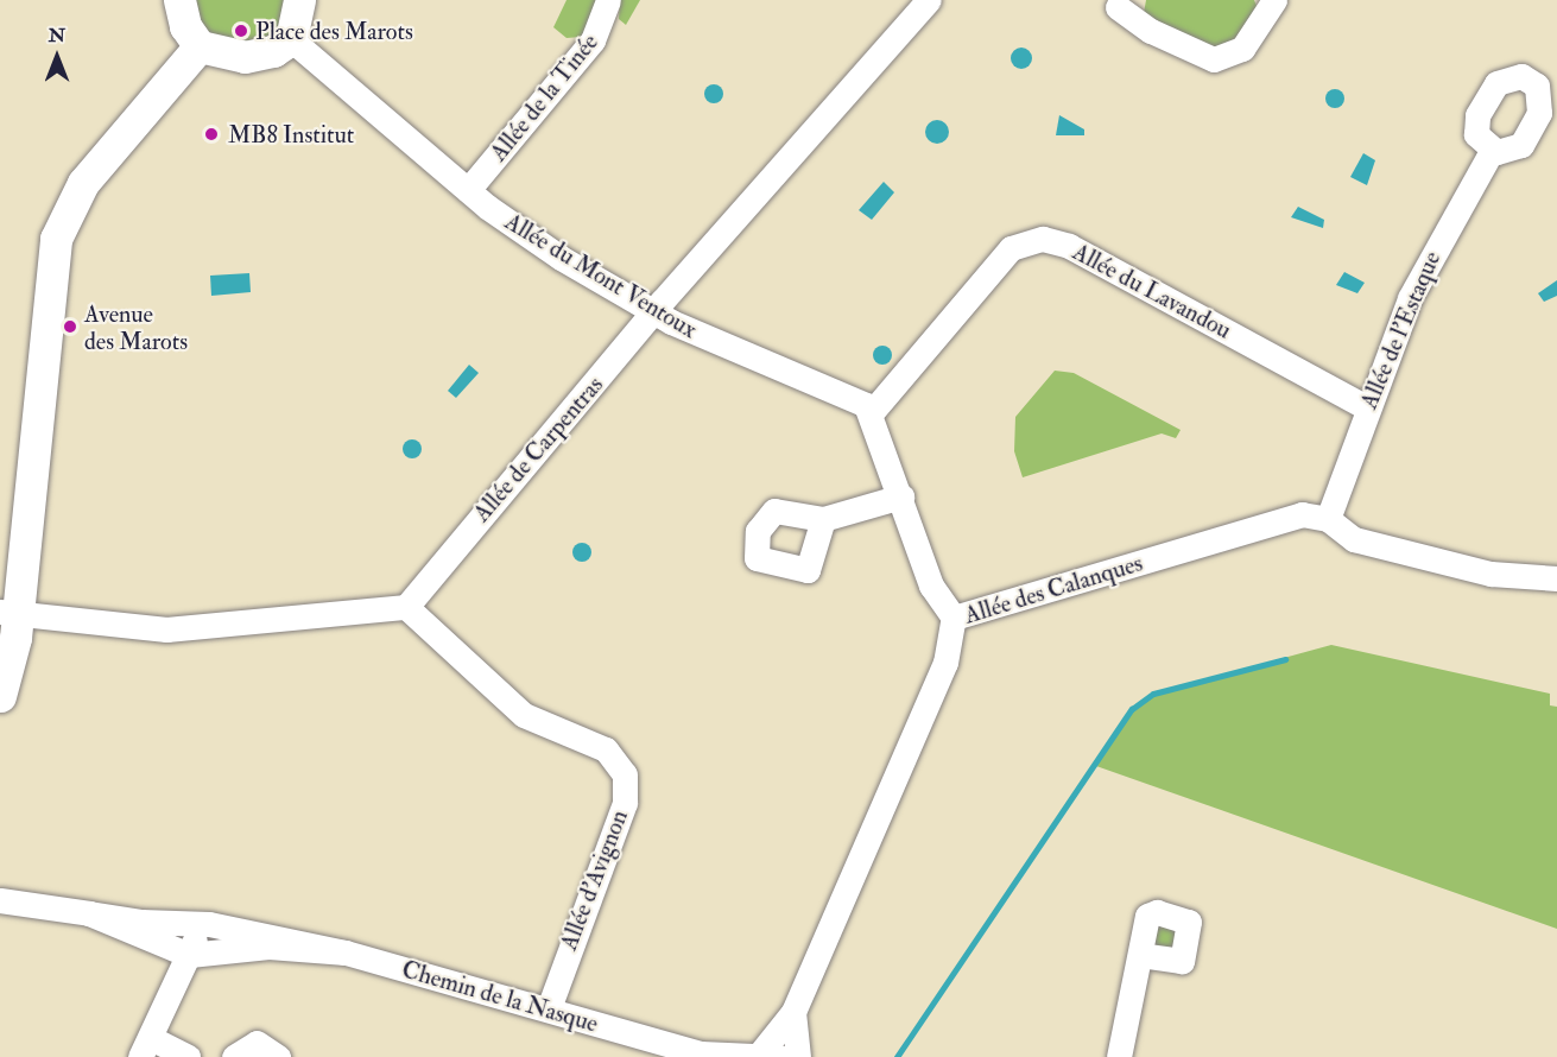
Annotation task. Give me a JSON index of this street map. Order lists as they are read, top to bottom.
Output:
{
  "streets": {
    "street": [
      "Allée de la Tinée",
      "Allée du Mont Ventoux",
      "Allée du Lavandou",
      "Allée de l'Estaque",
      "Allée de Carpentras",
      "Allée des Calanques",
      "Allée d'Avignon",
      "Chemin de la Nasque"
    ]
  },
  "crossings": [
    ["Allée de la Tinée", "Allée du Mont Ventoux"],
    ["Allée du Mont Ventoux", "Allée du Lavandou"],
    ["Allée du Mont Ventoux", "Allée de Carpentras"],
    ["Allée du Lavandou", "Allée de l'Estaque"],
    ["Allée de l'Estaque", "Allée des Calanques"],
    ["Allée de Carpentras", "Allée d'Avignon"],
    ["Allée des Calanques", "Chemin de la Nasque"],
    ["Allée d'Avignon", "Chemin de la Nasque"]
  ],
  "places": ["Place des Marots", "MB8 Institut", "Avenue des Marots"],
  "north": "top"
}
